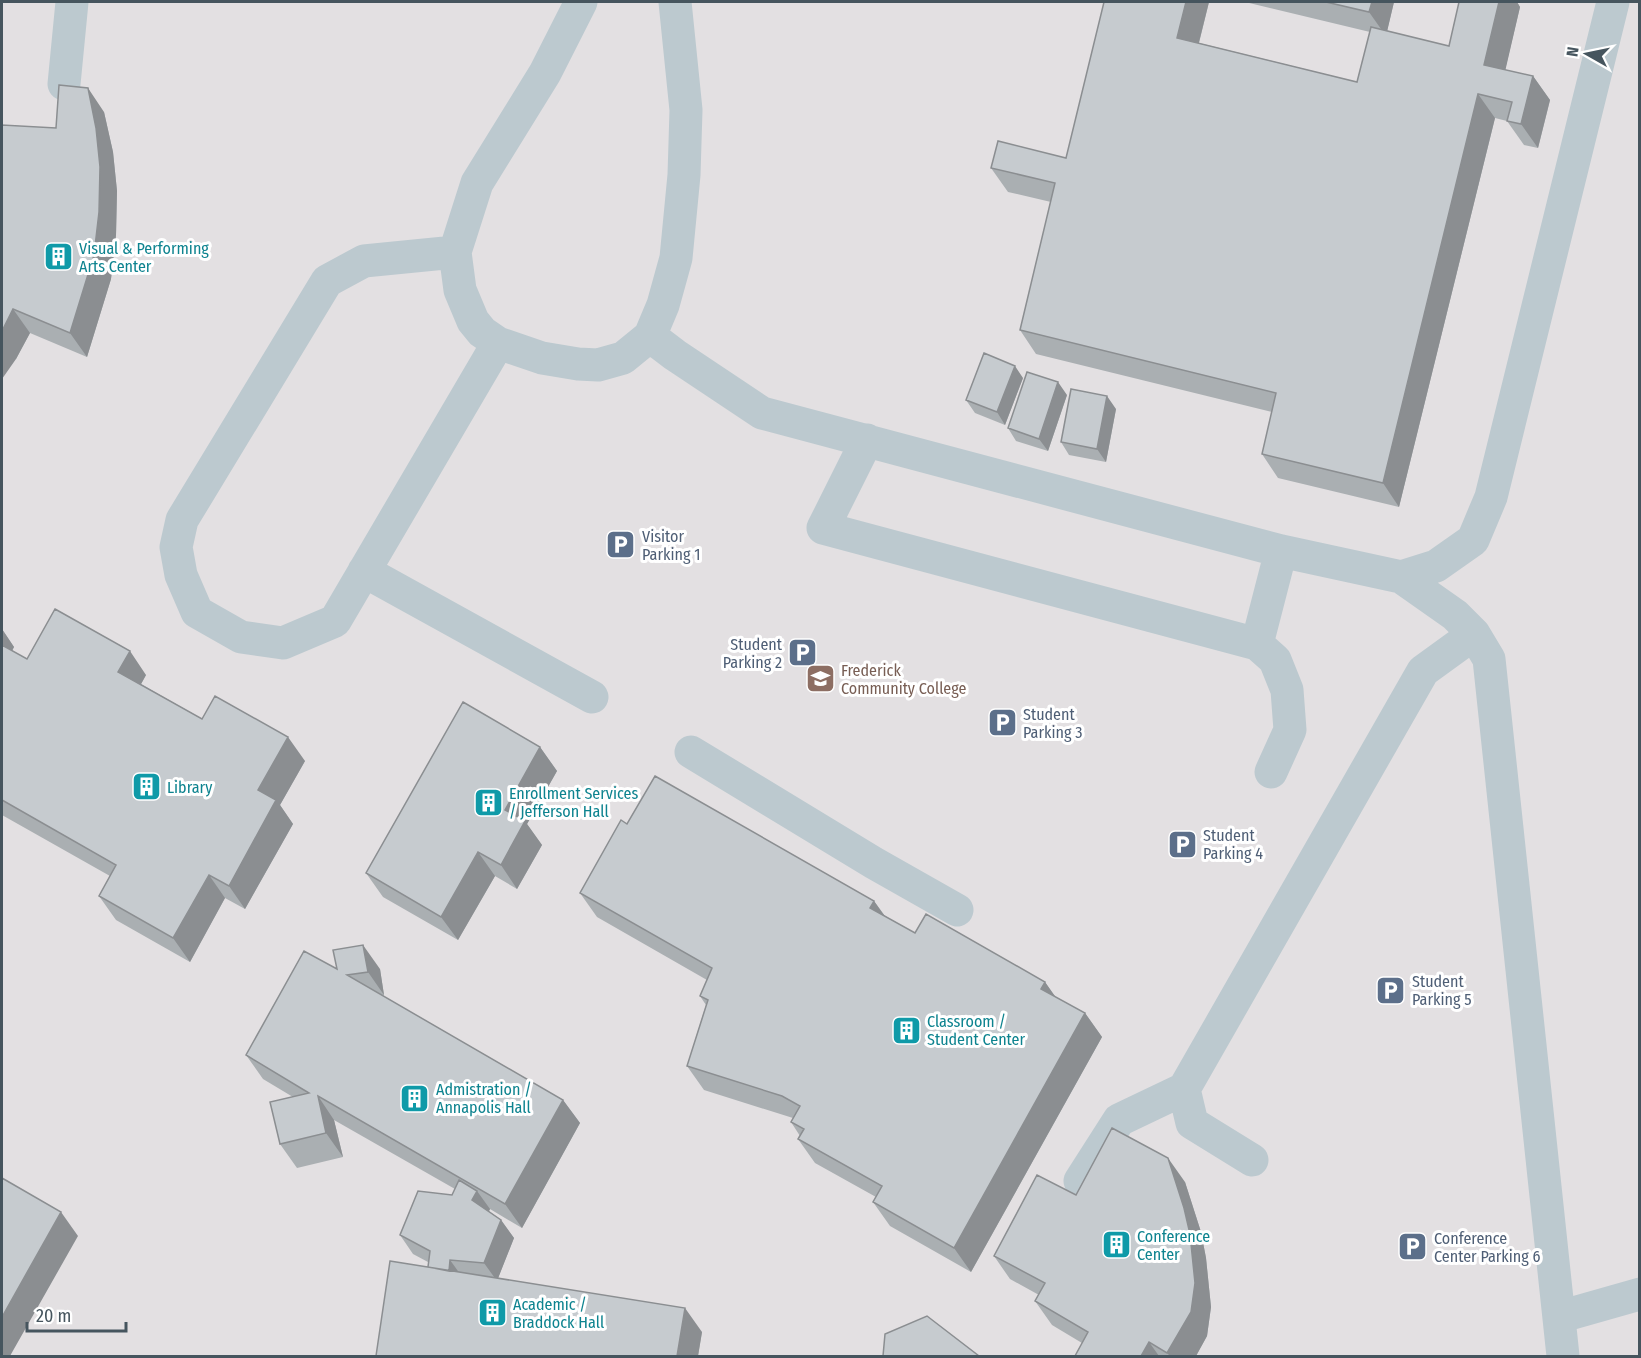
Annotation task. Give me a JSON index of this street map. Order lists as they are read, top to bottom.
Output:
{
  "places": {
    "building": [
      "Visual & Performing Arts Center",
      "Library",
      "Enrollment Services / Jefferson Hall",
      "Classroom / Student Center",
      "Admistration / Annapolis Hall",
      "Conference Center",
      "Academic / Braddock Hall"
    ],
    "parking": [
      "Visitor Parking 1",
      "Student Parking 2",
      "Student Parking 3",
      "Student Parking 4",
      "Student Parking 5",
      "Conference Center Parking 6"
    ],
    "school or university": ["Frederick Community College"]
  },
  "scale_bar": "20 m",
  "north": "left"
}
